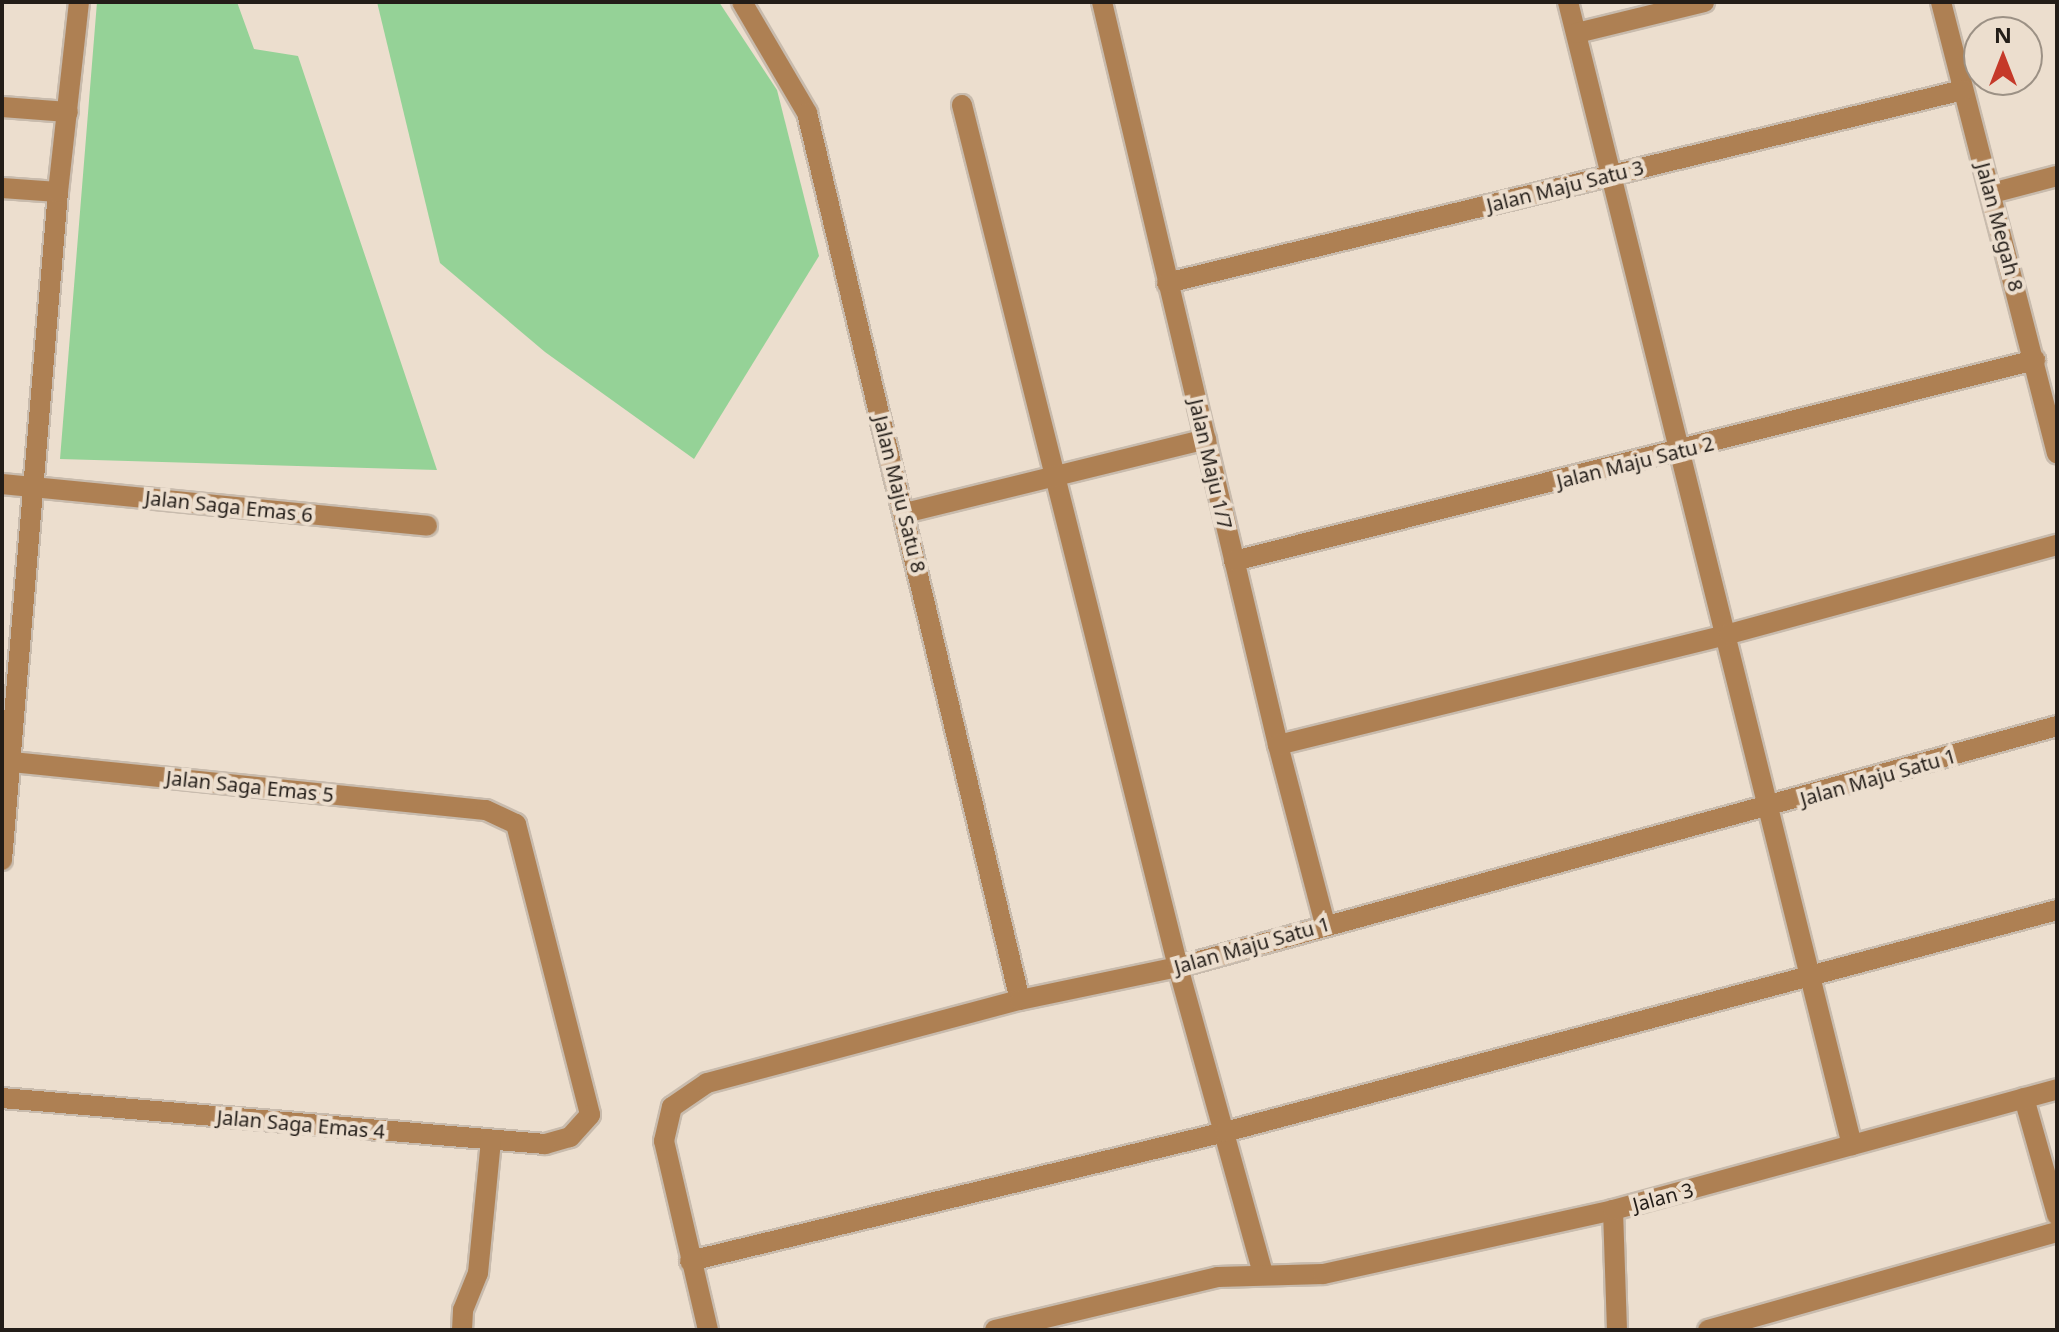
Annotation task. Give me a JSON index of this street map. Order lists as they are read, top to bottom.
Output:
{
  "streets": {
    "street": [
      "Jalan Maju Satu 3",
      "Jalan Megah 8",
      "Jalan Maju Satu 2",
      "Jalan Maju 1/7",
      "Jalan Maju Satu 8",
      "Jalan Saga Emas 6",
      "Jalan Maju Satu 1",
      "Jalan Saga Emas 5",
      "Jalan Saga Emas 4",
      "Jalan 3"
    ]
  },
  "crossings": [
    ["Jalan Maju Satu 3", "Jalan Megah 8"],
    ["Jalan Maju Satu 3", "Jalan Maju 1/7"],
    ["Jalan Megah 8", "Jalan Maju Satu 2"],
    ["Jalan Maju Satu 2", "Jalan Maju 1/7"],
    ["Jalan Maju 1/7", "Jalan Maju Satu 1"],
    ["Jalan Maju Satu 8", "Jalan Maju Satu 1"],
    ["Jalan Saga Emas 5", "Jalan Saga Emas 4"]
  ],
  "north": "top"
}
